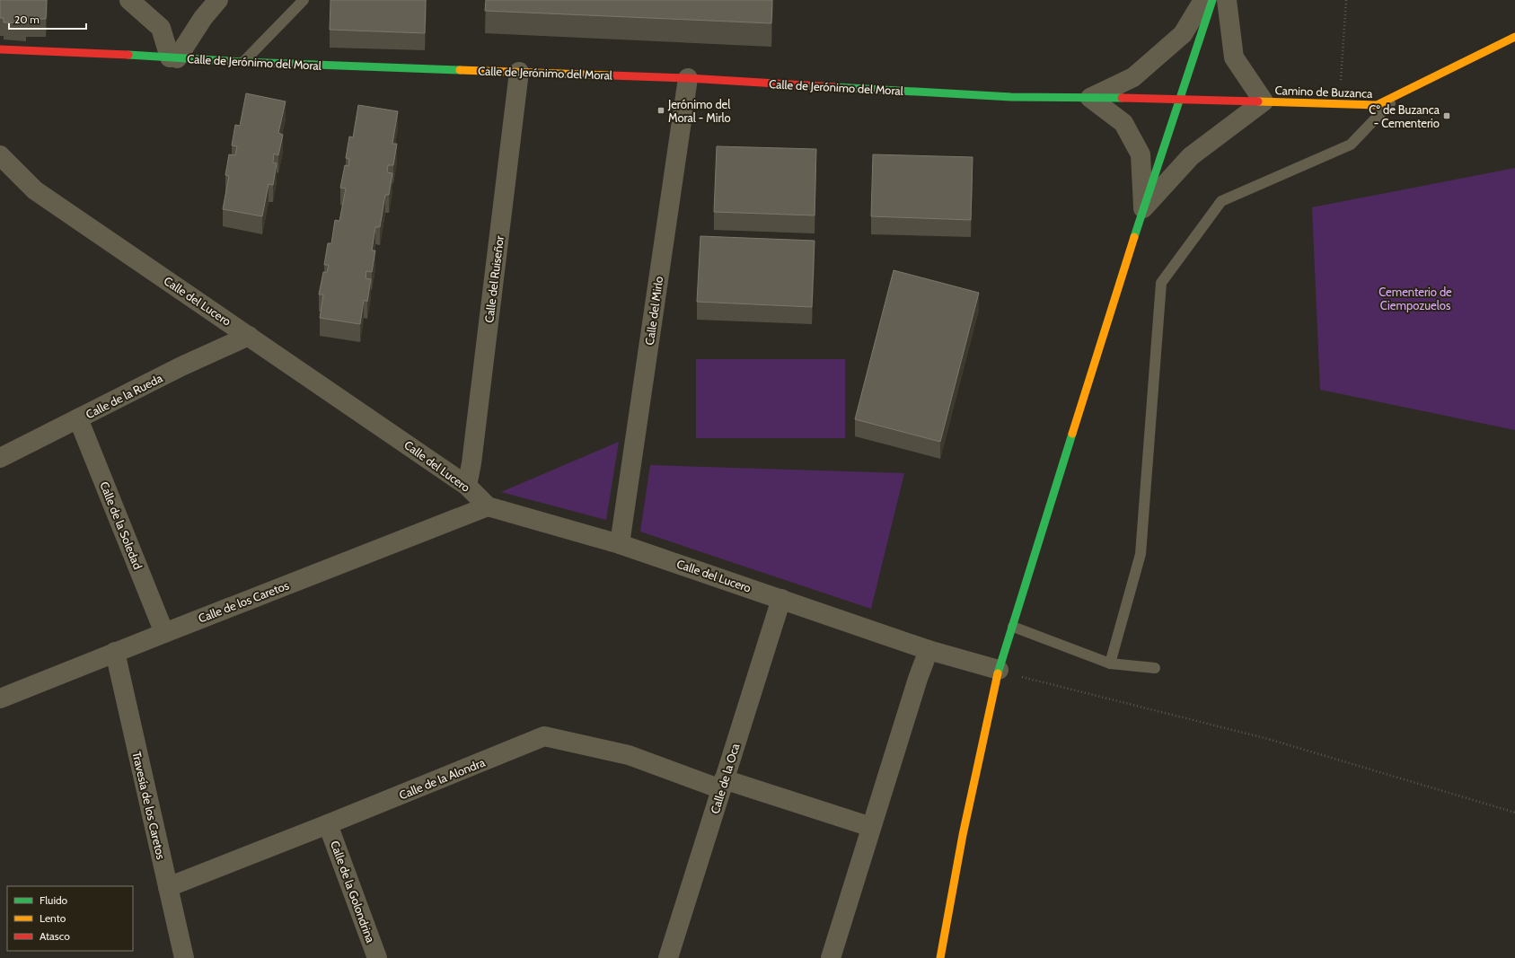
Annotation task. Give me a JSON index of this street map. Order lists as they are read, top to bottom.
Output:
{
  "streets": {
    "street": [
      "Calle de Jerónimo del Moral",
      "Camino de Buzanca",
      "Calle del Ruiseñor",
      "Calle del Lucero",
      "Calle del Mirlo",
      "Calle de la Rueda",
      "Calle de la Soledad",
      "Calle de los Caretos",
      "Calle de la Alondra",
      "Calle de la Oca",
      "Travesía de los Caretos",
      "Calle de la Golondrina"
    ]
  },
  "crossings": [
    ["Calle de Jerónimo del Moral", "Camino de Buzanca"],
    ["Calle de Jerónimo del Moral", "Calle del Ruiseñor"],
    ["Calle de Jerónimo del Moral", "Calle del Mirlo"],
    ["Calle del Ruiseñor", "Calle del Lucero"],
    ["Calle del Lucero", "Calle del Mirlo"],
    ["Calle del Lucero", "Calle de la Rueda"],
    ["Calle del Lucero", "Calle de los Caretos"],
    ["Calle del Lucero", "Calle de la Oca"],
    ["Calle de la Rueda", "Calle de la Soledad"],
    ["Calle de la Soledad", "Calle de los Caretos"],
    ["Calle de los Caretos", "Travesía de los Caretos"],
    ["Calle de la Alondra", "Calle de la Oca"],
    ["Calle de la Alondra", "Travesía de los Caretos"],
    ["Calle de la Alondra", "Calle de la Golondrina"]
  ],
  "parks": ["Cementerio de Ciempozuelos"],
  "places": {
    "transit": ["Jerónimo del Moral - Mirlo", "Cº de Buzanca - Cementerio"]
  },
  "legend": ["Fluido", "Lento", "Atasco"],
  "scale_bar": "20 m"
}
